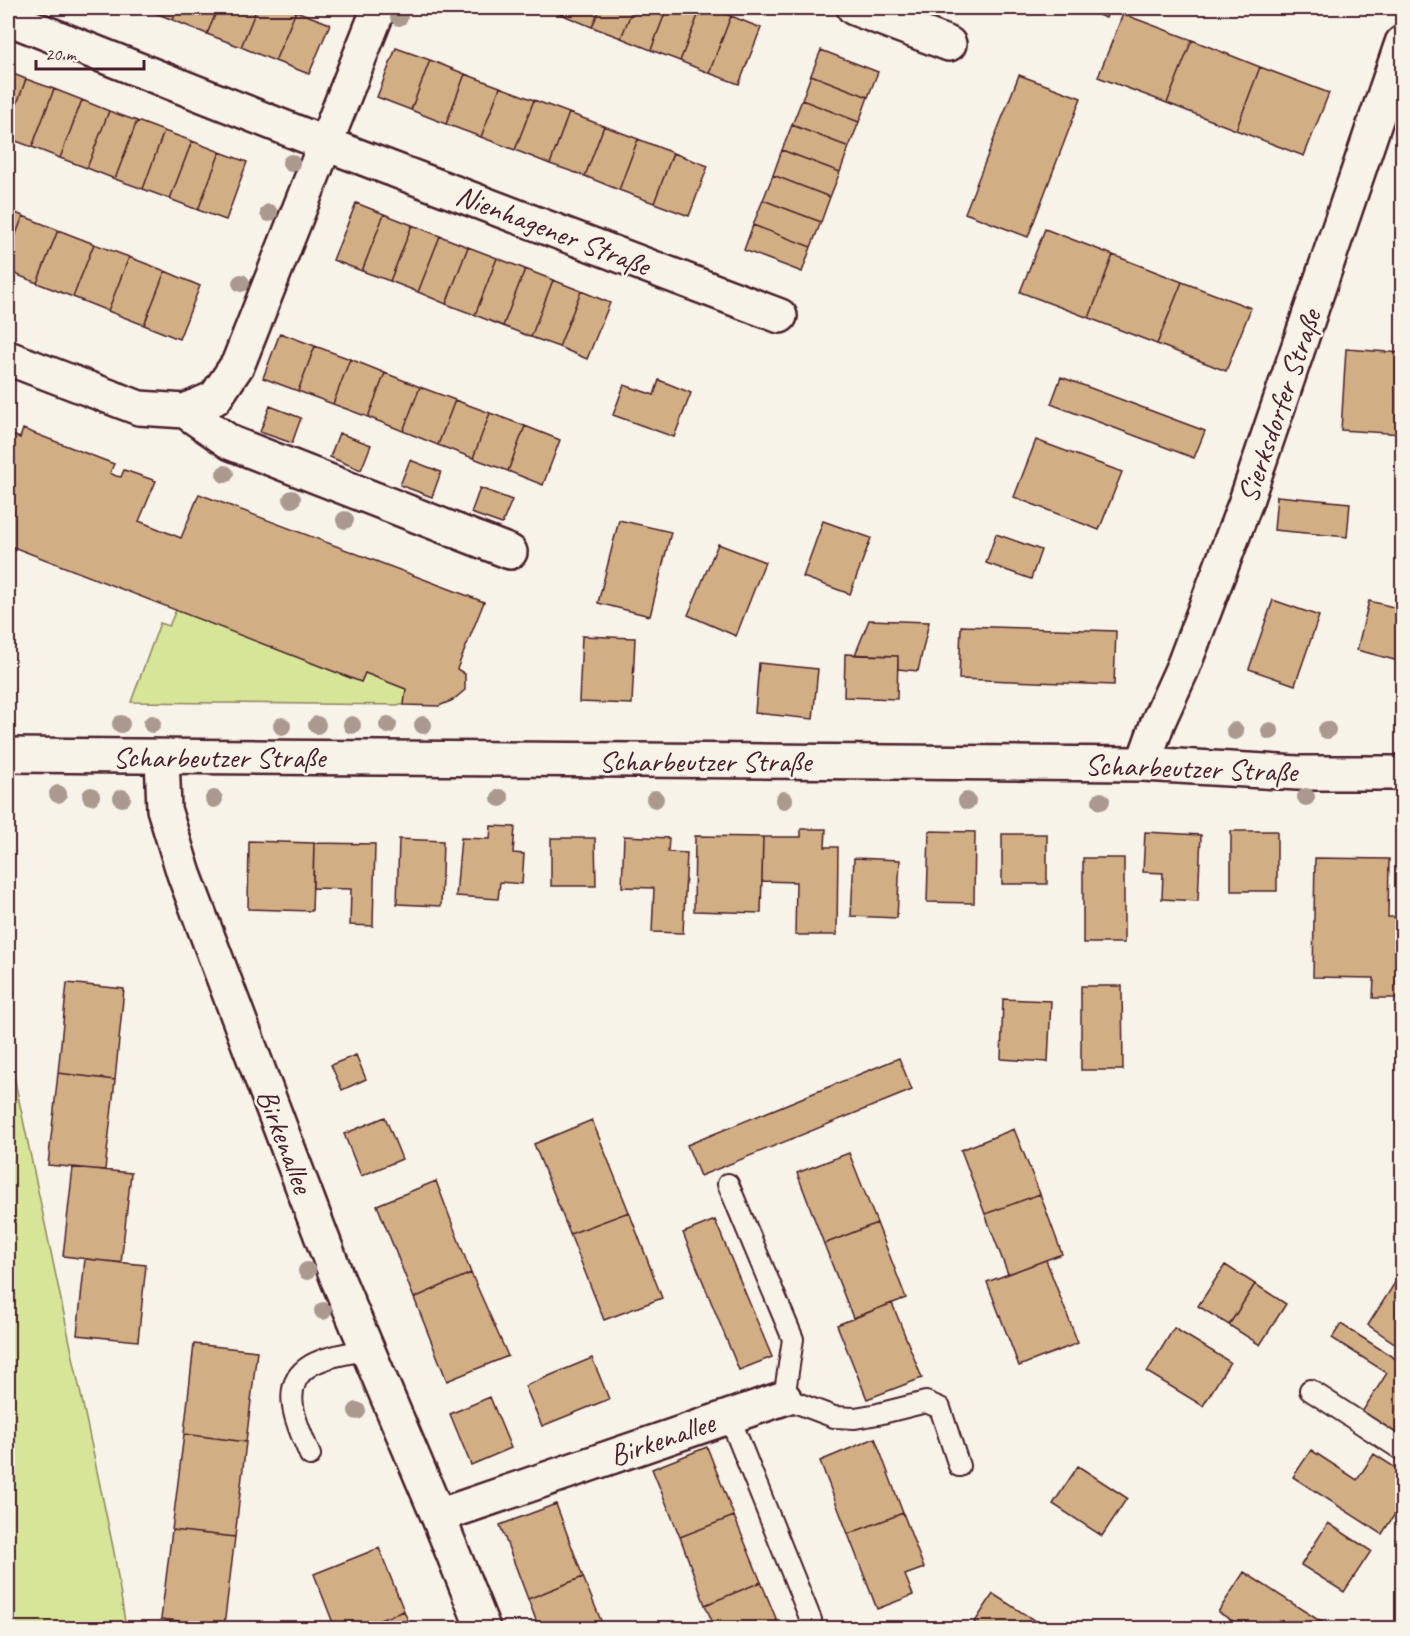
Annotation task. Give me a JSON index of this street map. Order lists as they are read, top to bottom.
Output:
{
  "streets": {
    "street": [
      "Nienhagener Straße",
      "Sierksdorfer Straße",
      "Scharbeutzer Straße",
      "Birkenallee"
    ]
  },
  "crossings": [
    ["Sierksdorfer Straße", "Scharbeutzer Straße"],
    ["Scharbeutzer Straße", "Birkenallee"]
  ],
  "scale_bar": "20 m"
}
